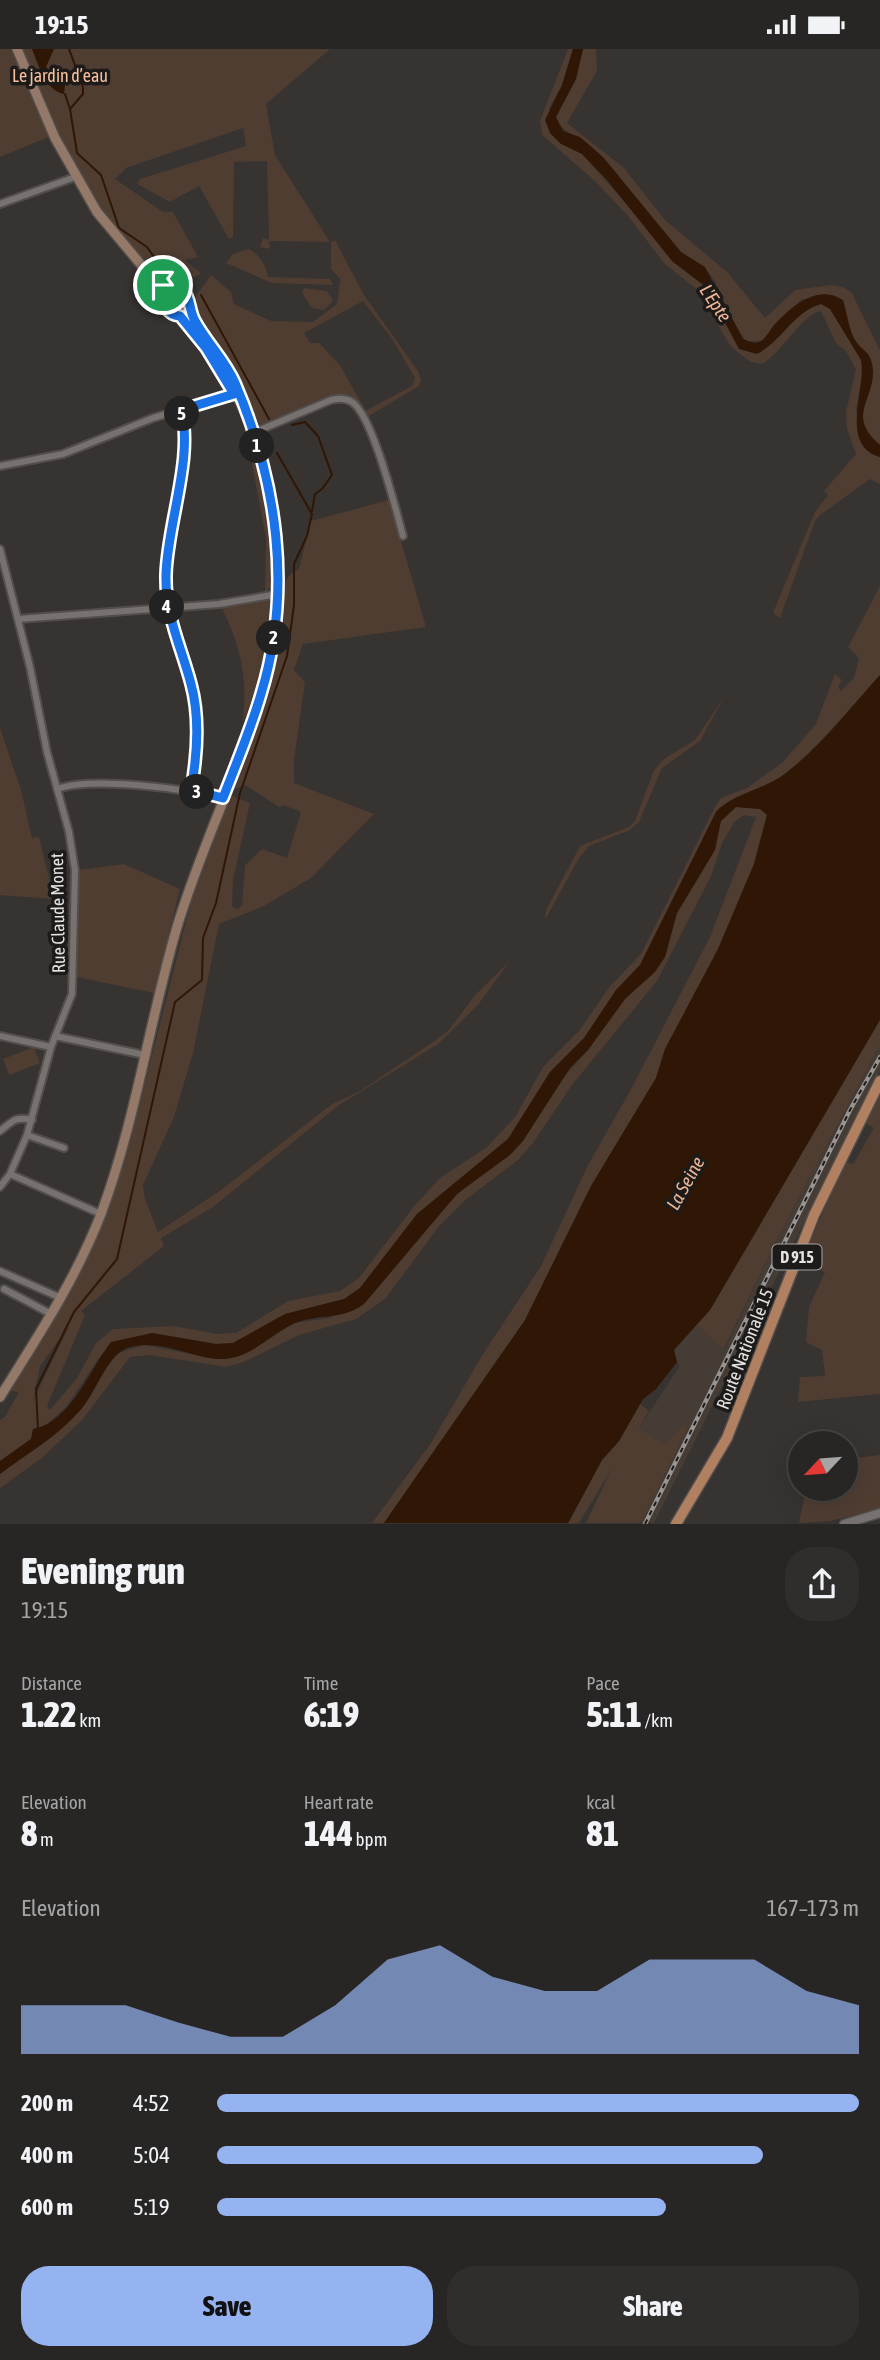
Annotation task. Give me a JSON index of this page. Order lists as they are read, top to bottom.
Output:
{
  "streets": {
    "main road": ["D 915", "Route Nationale 15"],
    "street": ["Rue Claude Monet"]
  },
  "water": ["L'Epte", "La Seine"],
  "parks": ["Le jardin d’eau"],
  "north": "bottom left",
  "page": {
    "status": "19:15",
    "pins": [
      "5",
      "1",
      "4",
      "2",
      "3"
    ],
    "heading": ["Evening run", "19:15"],
    "stats": [
      ["Distance", "1.22 km"],
      ["Time", "6:19"],
      ["Pace", "5:11 /km"],
      ["Elevation", "8 m"],
      ["Heart rate", "144 bpm"],
      ["kcal", "81"]
    ],
    "chart": ["Elevation", "167–173 m"],
    "list": [
      {
        "name": "200 m",
        "note": "4:52"
      },
      {
        "name": "400 m",
        "note": "5:04"
      },
      {
        "name": "600 m",
        "note": "5:19"
      }
    ],
    "buttons": ["Save", "Share"]
  }
}
